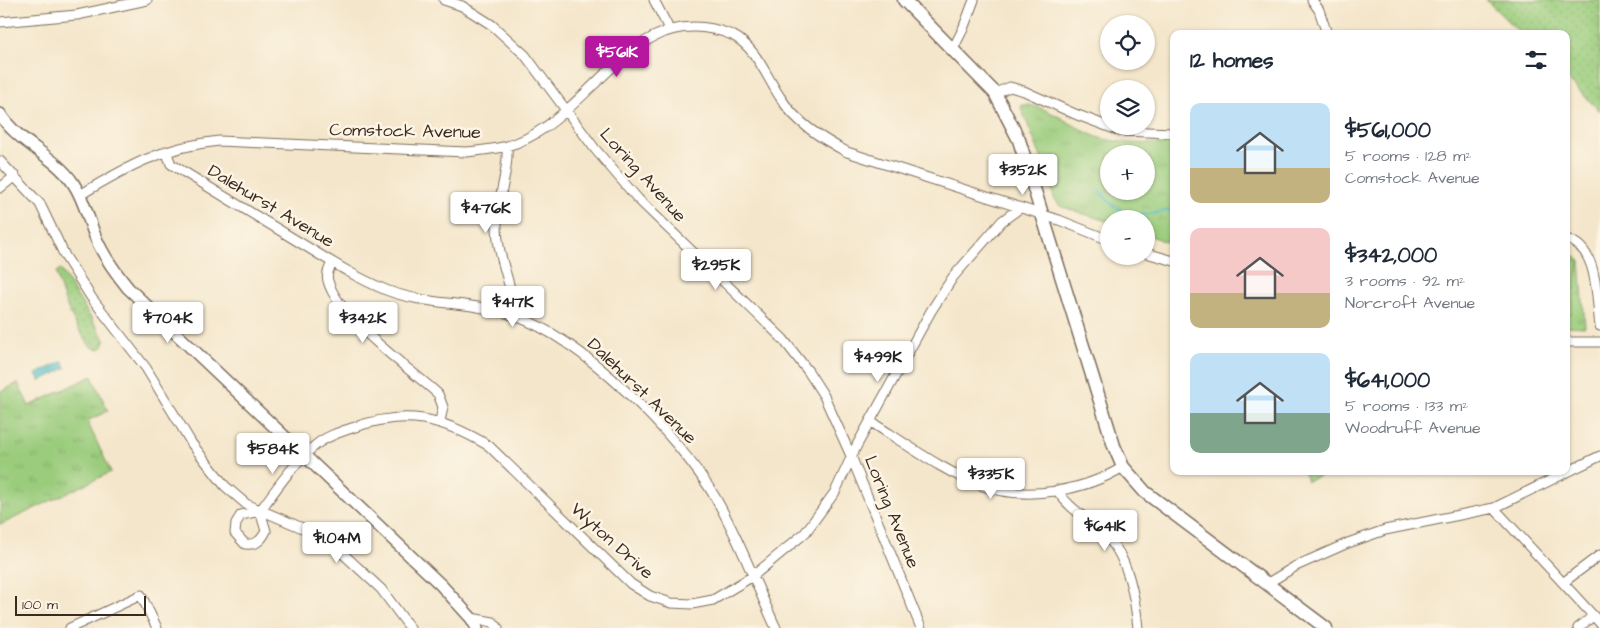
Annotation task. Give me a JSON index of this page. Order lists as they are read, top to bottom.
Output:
{
  "streets": {
    "street": [
      "Comstock Avenue",
      "Loring Avenue",
      "Dalehurst Avenue",
      "Wyton Drive"
    ]
  },
  "crossings": [
    ["Comstock Avenue", "Loring Avenue"],
    ["Comstock Avenue", "Dalehurst Avenue"],
    ["Comstock Avenue", "Wyton Drive"],
    ["Loring Avenue", "Wyton Drive"],
    ["Dalehurst Avenue", "Wyton Drive"]
  ],
  "scale_bar": "100 m",
  "page": {
    "map_buttons": ["+", "−"],
    "heading": "12 homes",
    "price": [
      "$561K",
      "$352K",
      "$476K",
      "$295K",
      "$417K",
      "$704K",
      "$342K",
      "$499K",
      "$584K",
      "$335K",
      "$641K",
      "$1.04M"
    ],
    "list": [
      {
        "name": "$561,000",
        "note": "5 rooms · 128 m² · Comstock Avenue"
      },
      {
        "name": "$342,000",
        "note": "3 rooms · 92 m² · Norcroft Avenue"
      },
      {
        "name": "$641,000",
        "note": "5 rooms · 133 m² · Woodruff Avenue"
      }
    ],
    "scale": "100 m"
  }
}
